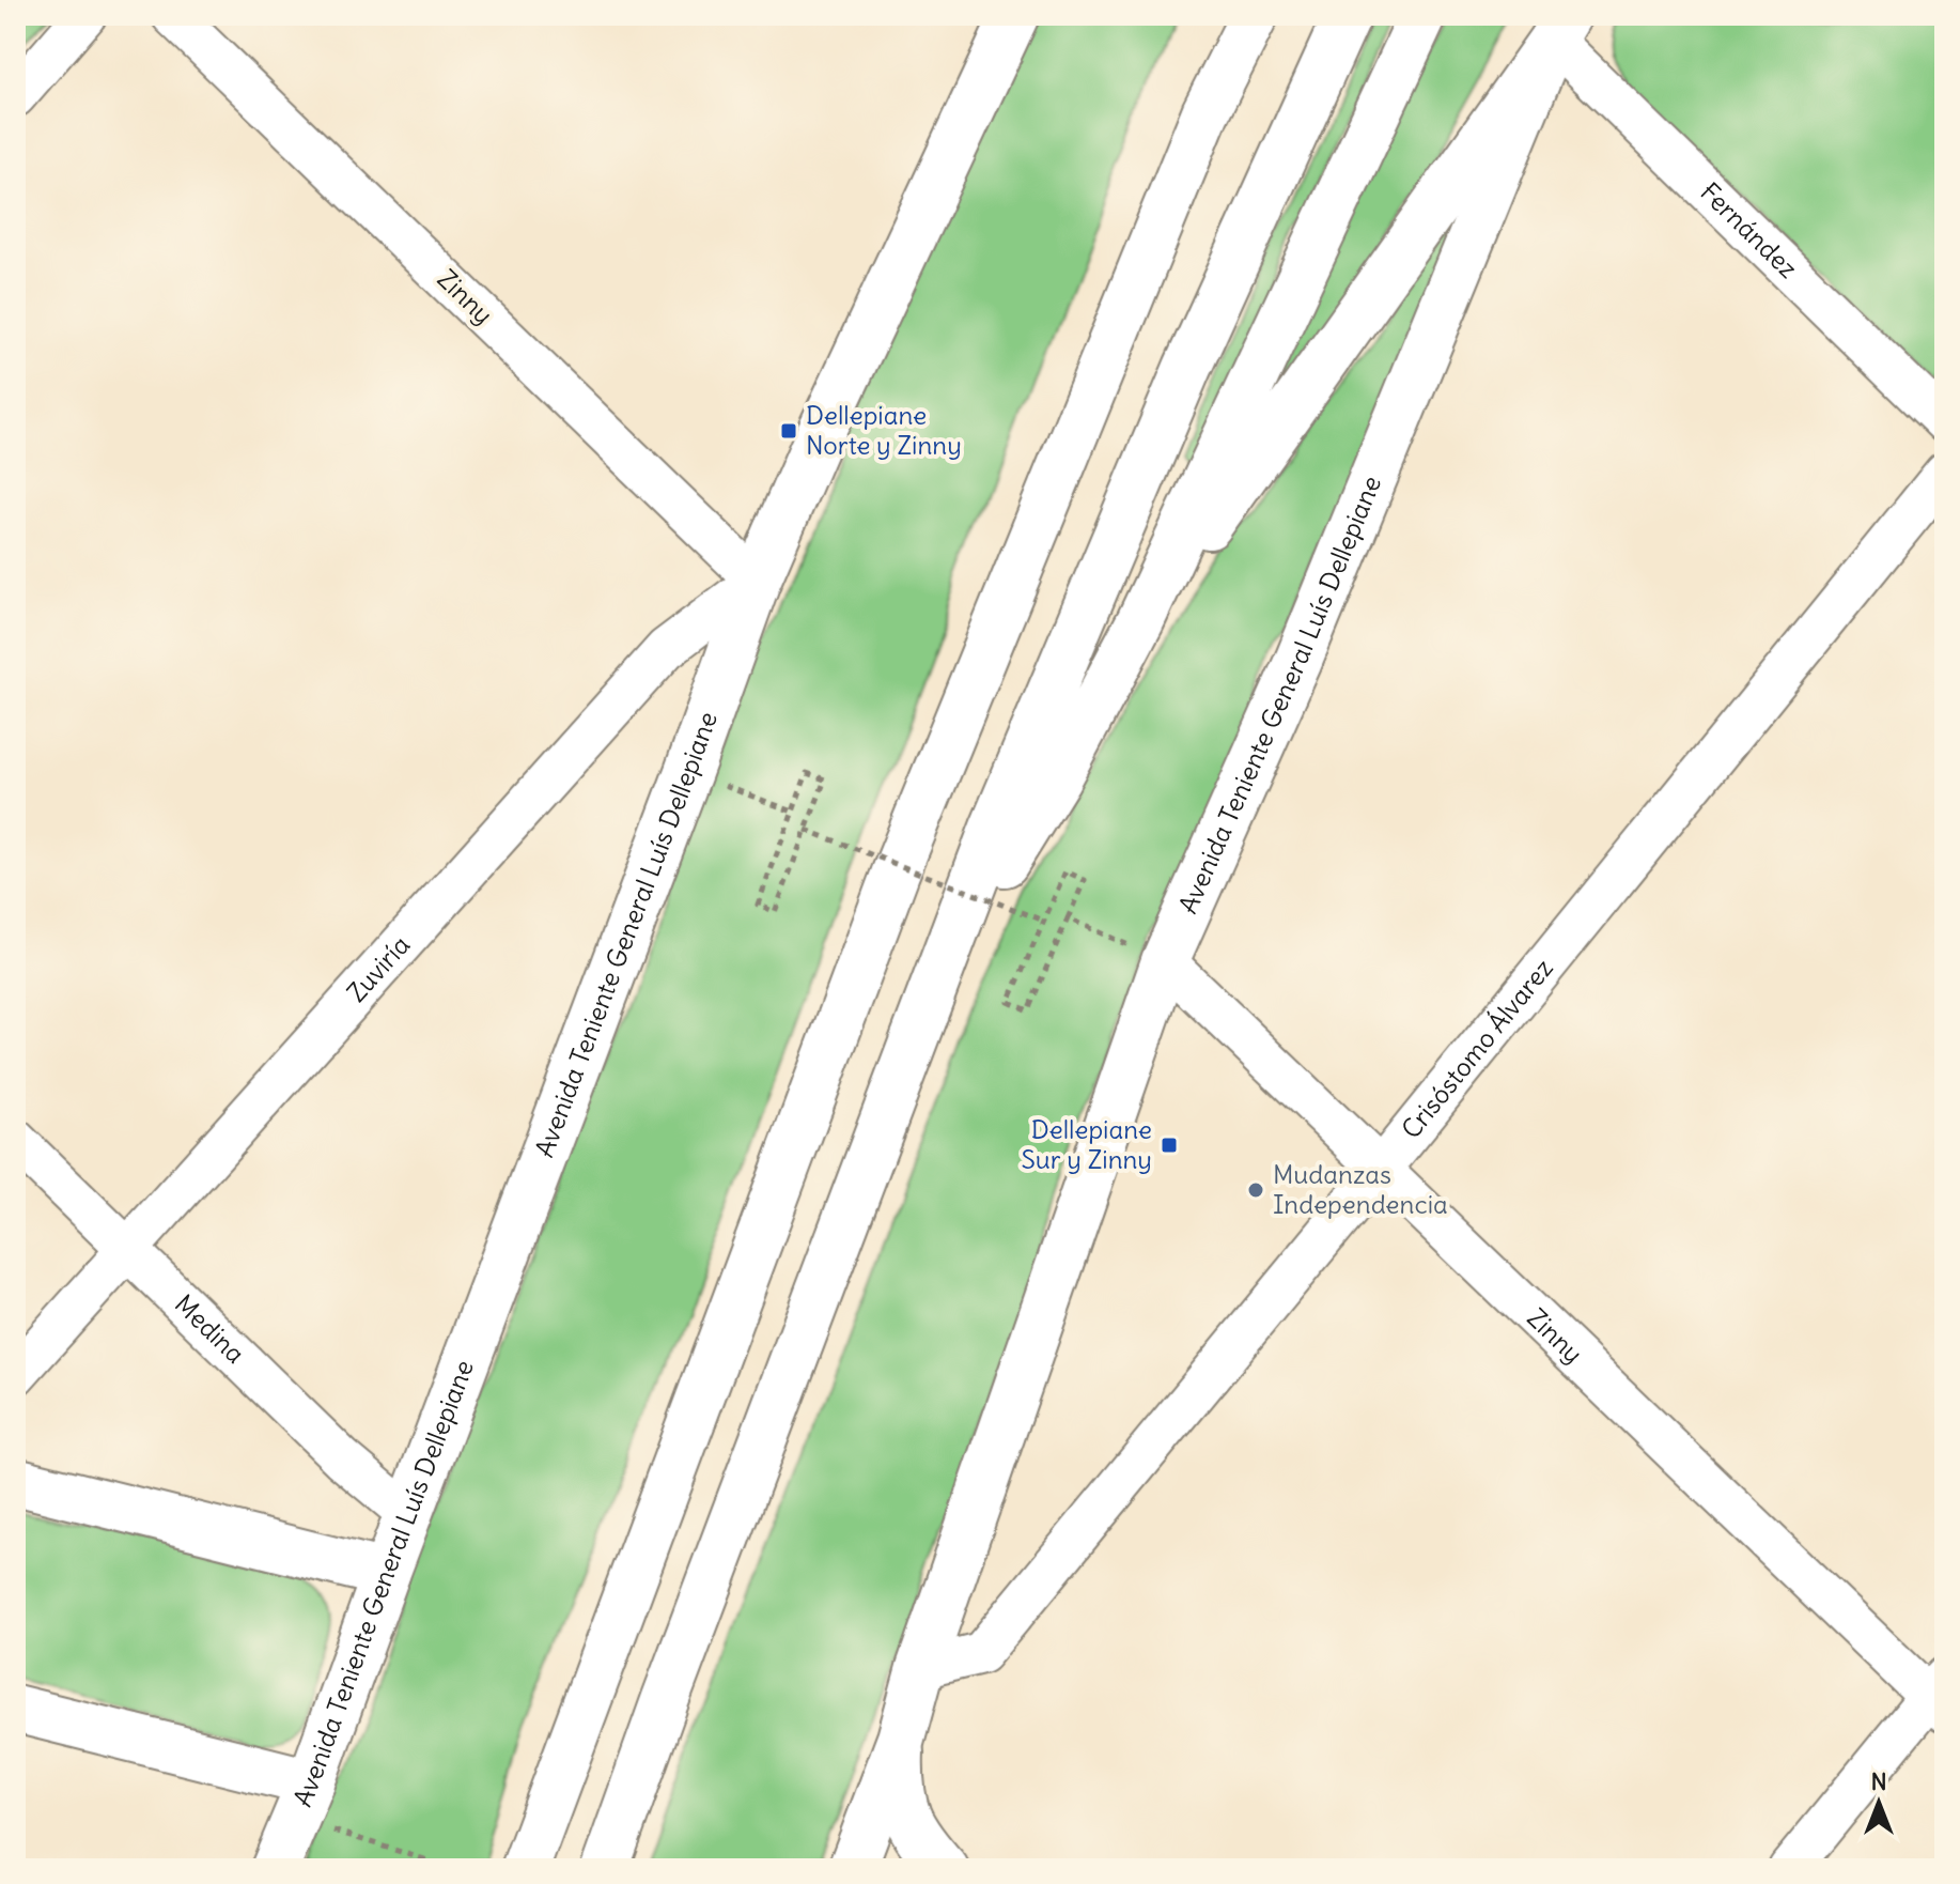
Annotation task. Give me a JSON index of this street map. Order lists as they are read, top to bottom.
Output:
{
  "streets": {
    "main road": ["Avenida Teniente General Luís Dellepiane"],
    "street": [
      "Fernández",
      "Zinny",
      "Zuviría",
      "Crisóstomo Álvarez",
      "Medina"
    ]
  },
  "crossings": [
    ["Fernández", "Avenida Teniente General Luís Dellepiane"],
    ["Zinny", "Avenida Teniente General Luís Dellepiane"],
    ["Zinny", "Zuviría"],
    ["Zinny", "Crisóstomo Álvarez"],
    ["Avenida Teniente General Luís Dellepiane", "Zuviría"],
    ["Avenida Teniente General Luís Dellepiane", "Crisóstomo Álvarez"],
    ["Avenida Teniente General Luís Dellepiane", "Medina"],
    ["Zuviría", "Medina"]
  ],
  "places": {
    "transit": ["Dellepiane Norte y Zinny", "Dellepiane Sur y Zinny"],
    "other": ["Mudanzas Independencia"]
  },
  "north": "top"
}
